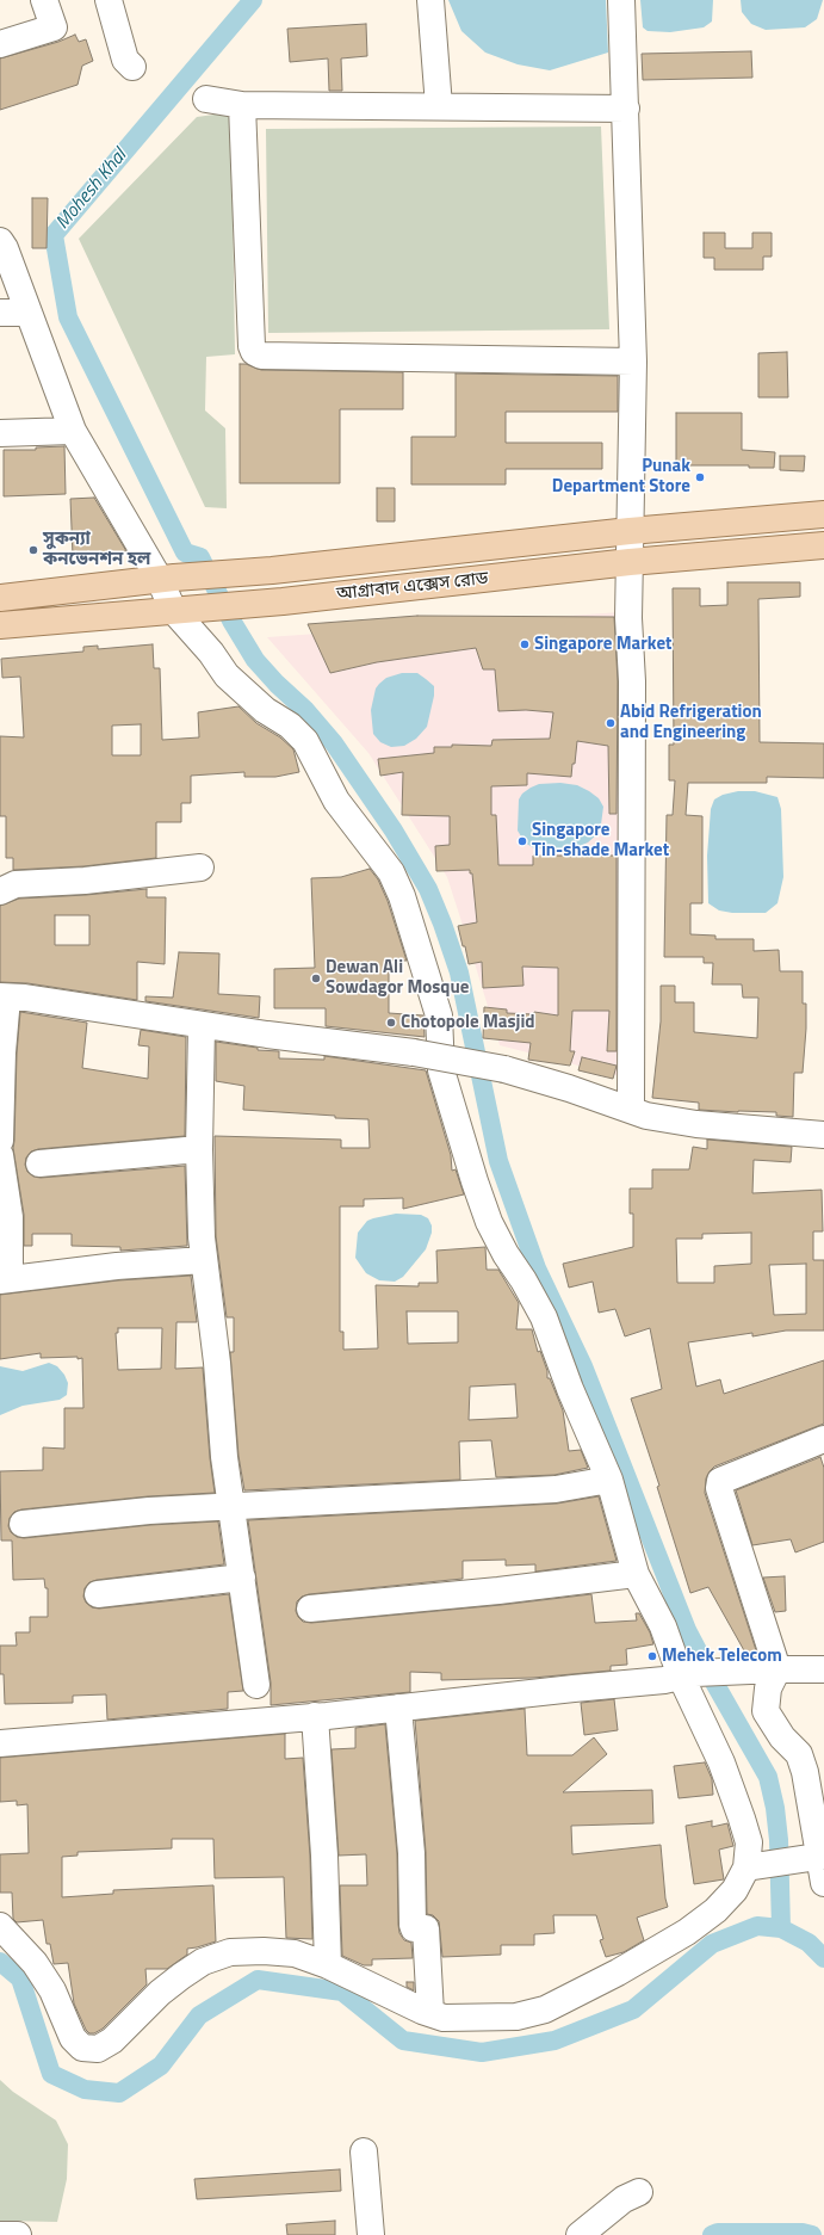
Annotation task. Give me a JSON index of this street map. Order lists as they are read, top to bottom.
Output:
{
  "streets": {
    "main road": ["আগ্রাবাদ এক্সেস রোড"]
  },
  "water": ["Mohesh Khal"],
  "places": [
    "Punak Department Store",
    "সুকন্যা কনভেনশন হল",
    "Singapore Market",
    "Abid Refrigeration and Engineering",
    "Singapore Tin-shade Market",
    "Dewan Ali Sowdagor Mosque",
    "Chotopole Masjid",
    "Mehek Telecom"
  ]
}
